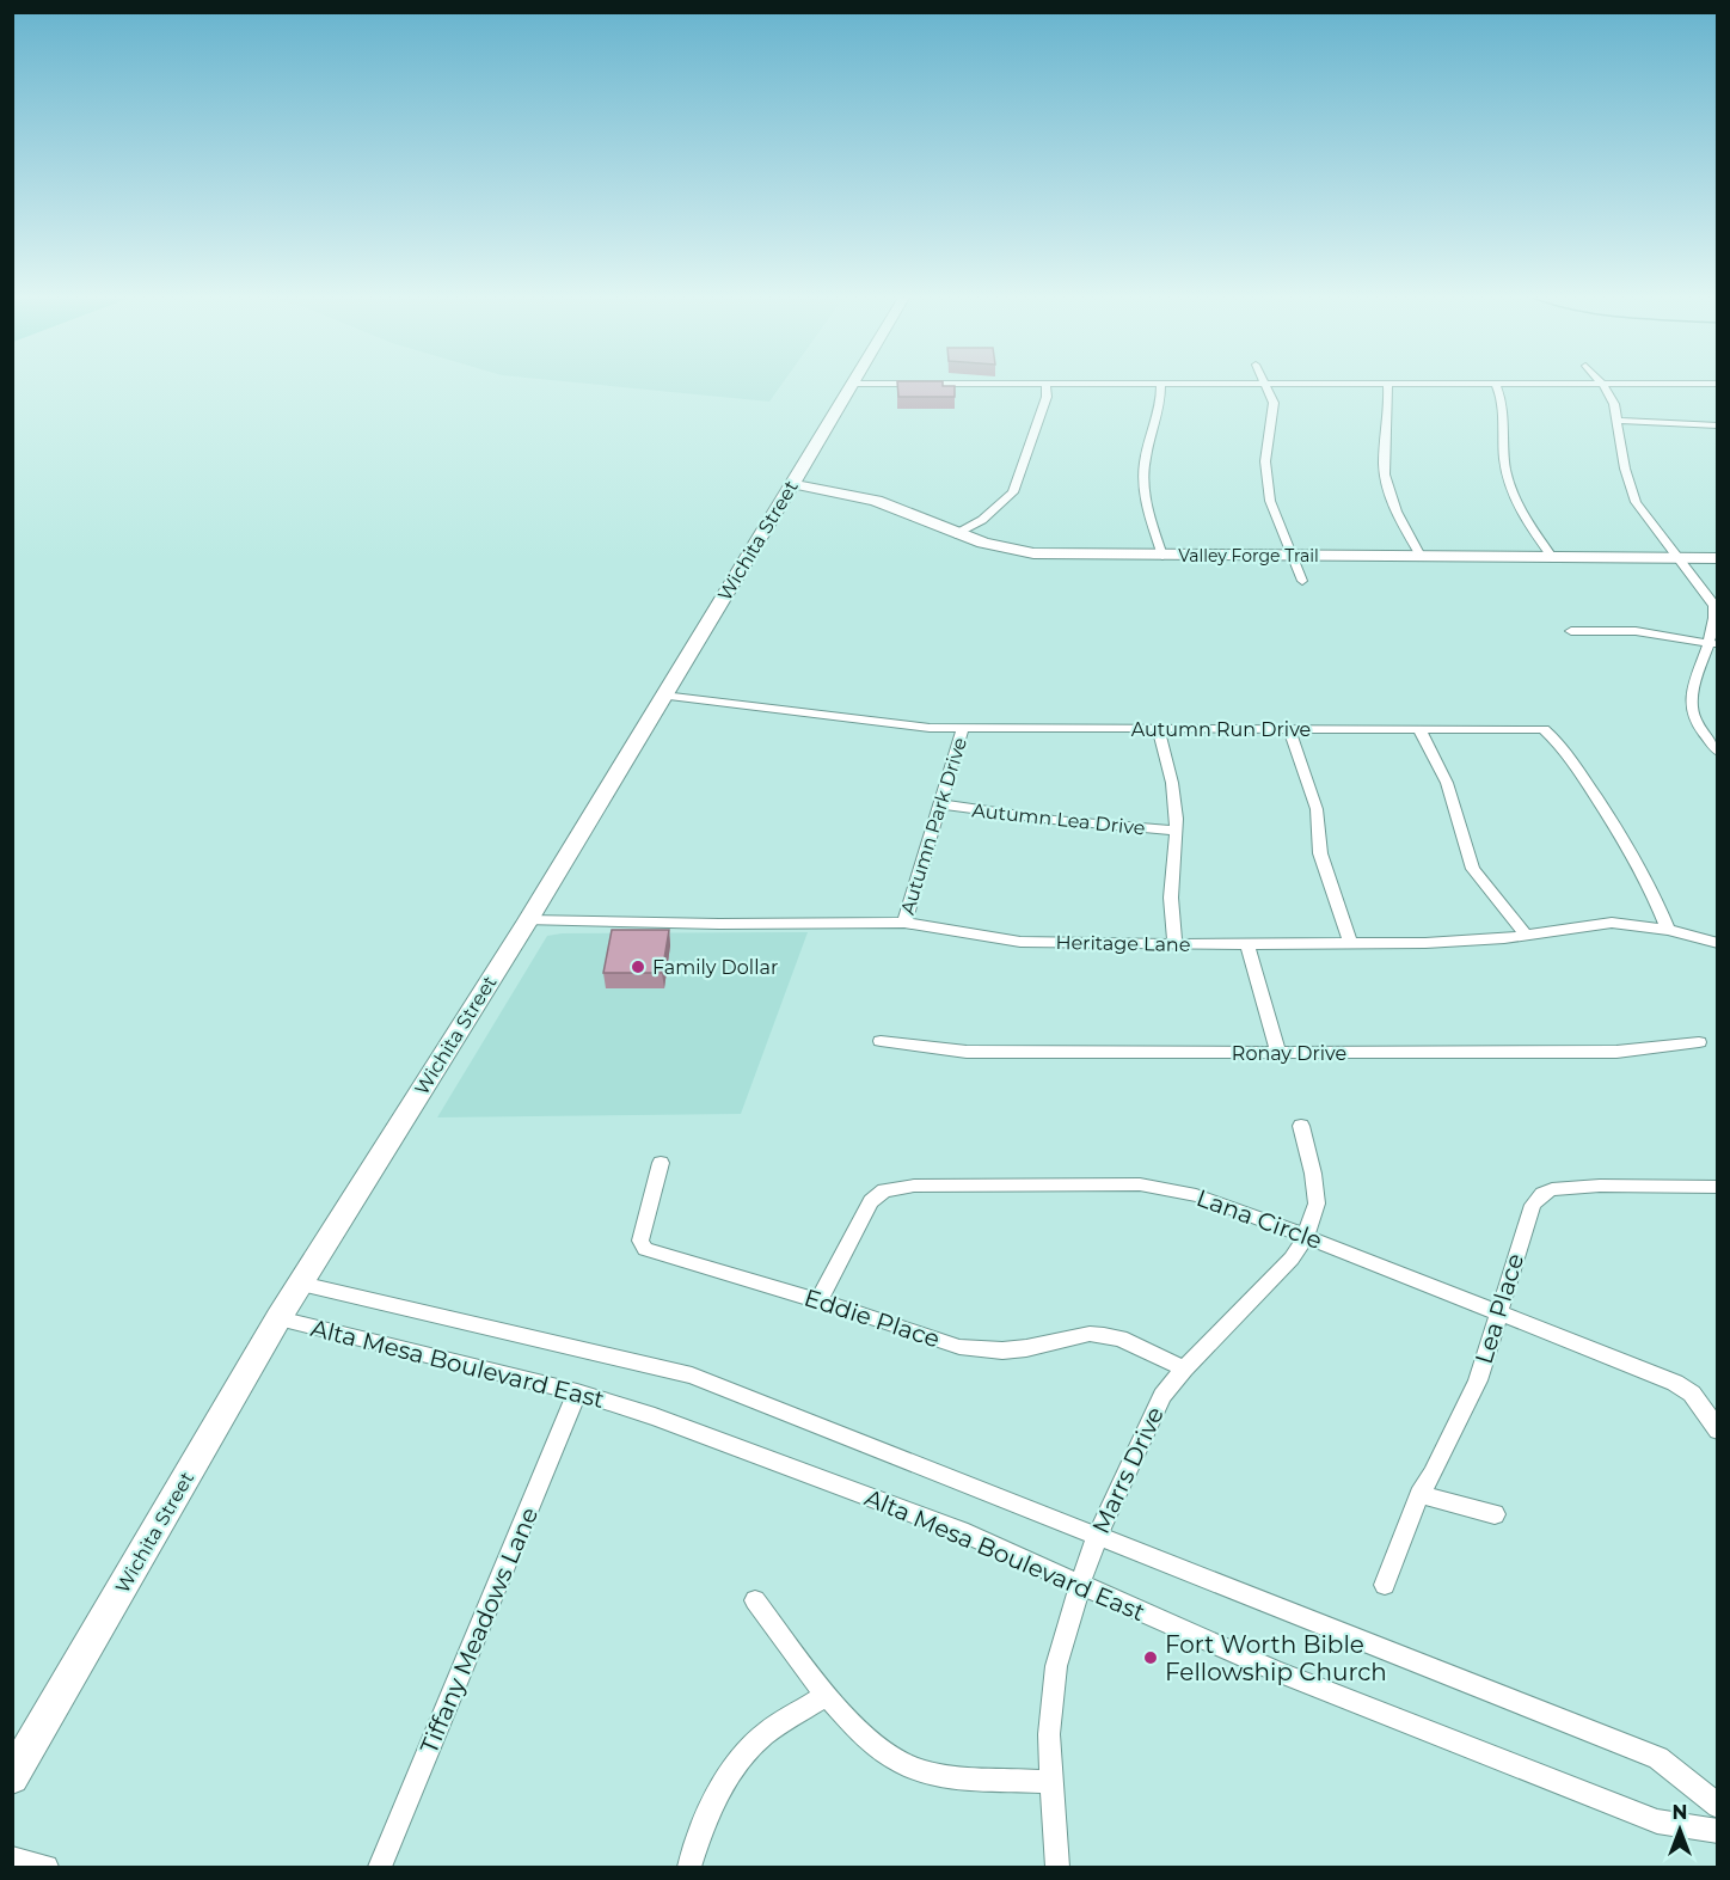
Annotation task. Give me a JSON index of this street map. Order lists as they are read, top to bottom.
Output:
{
  "streets": {
    "main road": ["Wichita Street", "Valley Forge Trail"],
    "street": [
      "Autumn Run Drive",
      "Autumn Lea Drive",
      "Autumn Park Drive",
      "Heritage Lane",
      "Ronay Drive",
      "Lana Circle",
      "Lea Place",
      "Eddie Place",
      "Alta Mesa Boulevard East",
      "Marrs Drive",
      "Tiffany Meadows Lane"
    ]
  },
  "crossings": [
    ["Wichita Street", "Valley Forge Trail"],
    ["Wichita Street", "Autumn Run Drive"],
    ["Wichita Street", "Heritage Lane"],
    ["Wichita Street", "Alta Mesa Boulevard East"],
    ["Autumn Run Drive", "Autumn Park Drive"],
    ["Autumn Run Drive", "Heritage Lane"],
    ["Autumn Lea Drive", "Autumn Park Drive"],
    ["Autumn Park Drive", "Heritage Lane"],
    ["Lana Circle", "Lea Place"],
    ["Lana Circle", "Eddie Place"],
    ["Lana Circle", "Marrs Drive"],
    ["Eddie Place", "Marrs Drive"],
    ["Alta Mesa Boulevard East", "Marrs Drive"],
    ["Alta Mesa Boulevard East", "Tiffany Meadows Lane"]
  ],
  "places": ["Family Dollar", "Fort Worth Bible Fellowship Church"],
  "north": "top"
}
